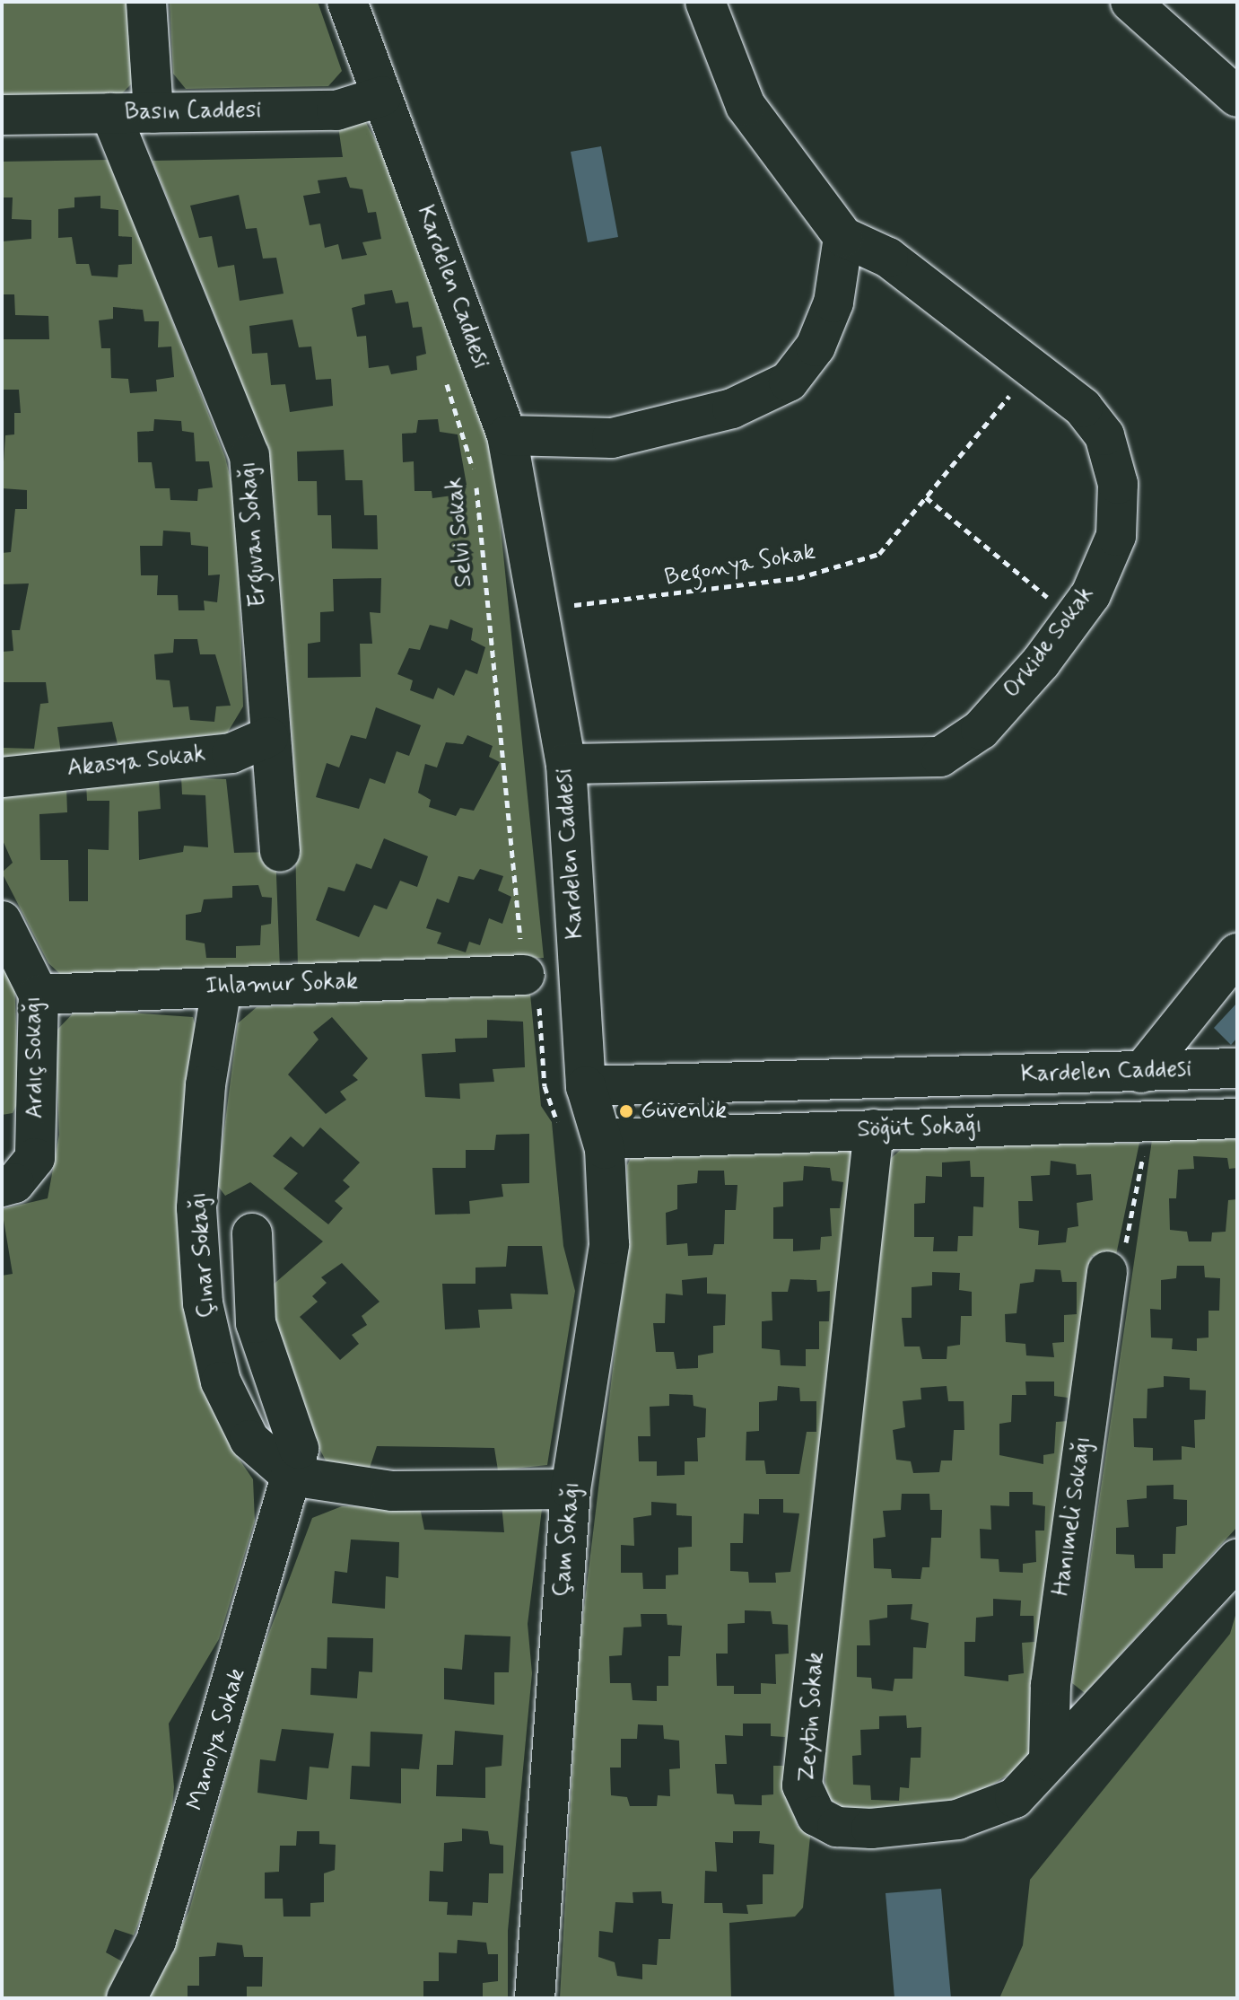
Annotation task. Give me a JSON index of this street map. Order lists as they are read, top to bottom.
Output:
{
  "streets": {
    "street": [
      "Basın Caddesi",
      "Kardelen Caddesi",
      "Erguvan Sokağı",
      "Orkide Sokak",
      "Akasya Sokak",
      "Ihlamur Sokak",
      "Ardıç Sokağı",
      "Söğüt Sokağı",
      "Çınar Sokağı",
      "Hanımeli Sokağı",
      "Çam Sokağı",
      "Zeytin Sokak",
      "Manolya Sokak"
    ],
    "path": ["Selvi Sokak", "Begonya Sokak"]
  },
  "crossings": [
    ["Basın Caddesi", "Kardelen Caddesi"],
    ["Basın Caddesi", "Erguvan Sokağı"],
    ["Kardelen Caddesi", "Begonya Sokak"],
    ["Kardelen Caddesi", "Orkide Sokak"],
    ["Kardelen Caddesi", "Çam Sokağı"],
    ["Selvi Sokak", "Ihlamur Sokak"],
    ["Erguvan Sokağı", "Akasya Sokak"],
    ["Begonya Sokak", "Orkide Sokak"],
    ["Ihlamur Sokak", "Ardıç Sokağı"],
    ["Ihlamur Sokak", "Çınar Sokağı"],
    ["Söğüt Sokağı", "Çam Sokağı"],
    ["Söğüt Sokağı", "Zeytin Sokak"],
    ["Çınar Sokağı", "Manolya Sokak"],
    ["Hanımeli Sokağı", "Zeytin Sokak"]
  ],
  "places": ["Güvenlik"]
}
